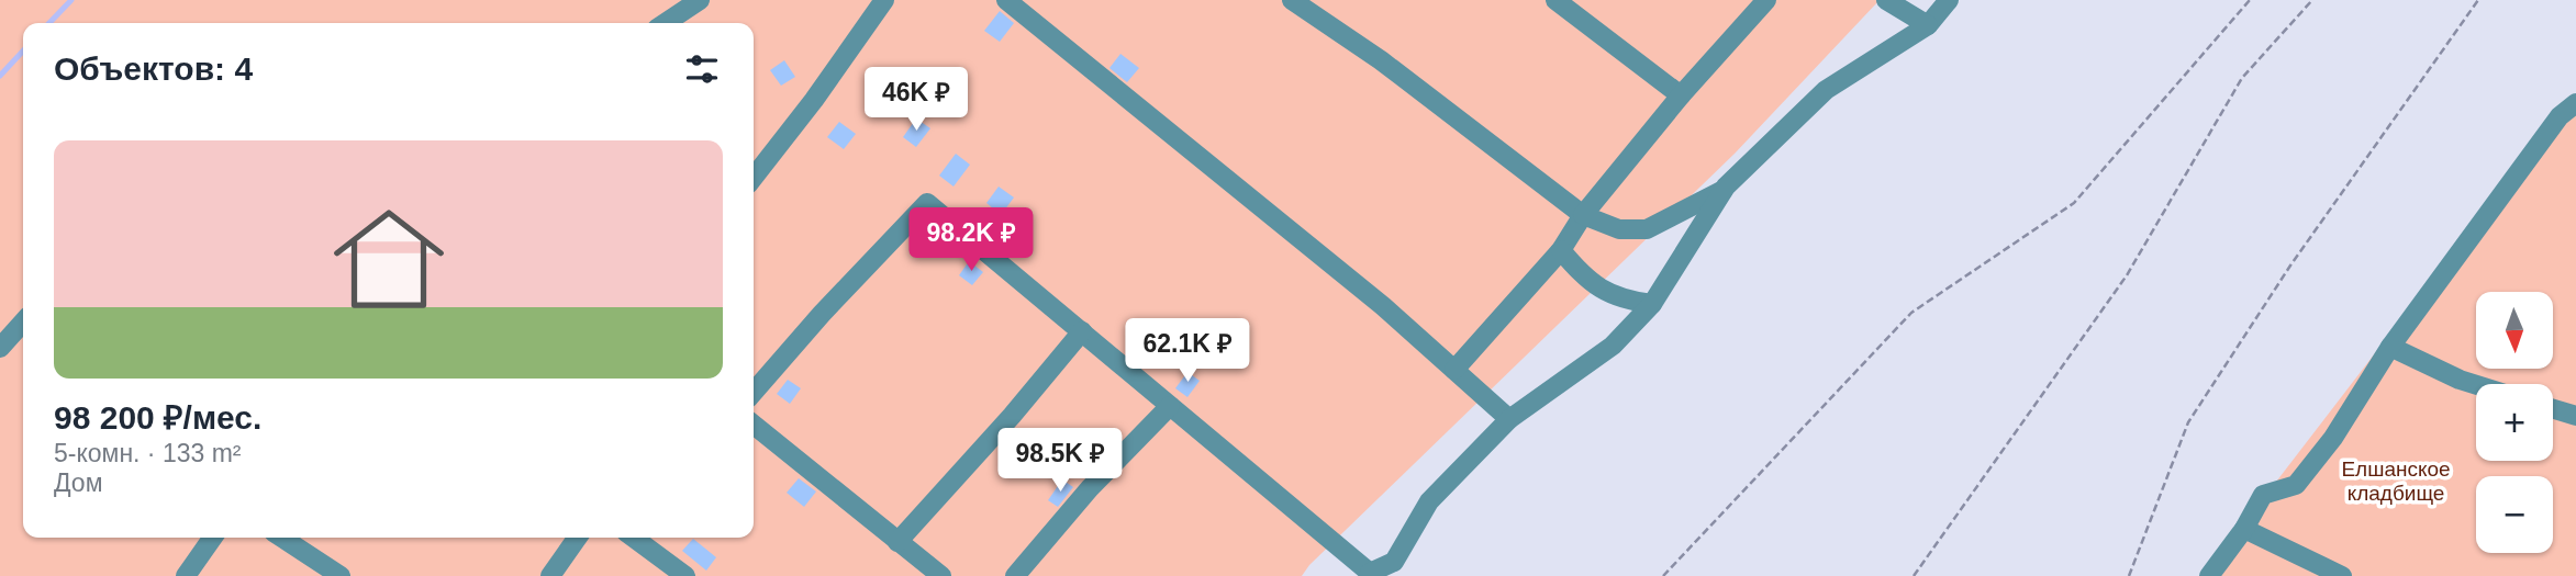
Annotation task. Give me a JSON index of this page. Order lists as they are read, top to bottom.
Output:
{
  "parks": ["Елшанское кладбище"],
  "north": "bottom",
  "page": {
    "heading": "Объектов: 4",
    "price": [
      "46K ₽",
      "98.2K ₽",
      "62.1K ₽",
      "98.5K ₽"
    ],
    "list": [
      {
        "name": "98 200 ₽/мес.",
        "note": "5-комн. · 133 m² · Дом"
      }
    ],
    "map_buttons": ["+", "−"]
  }
}
